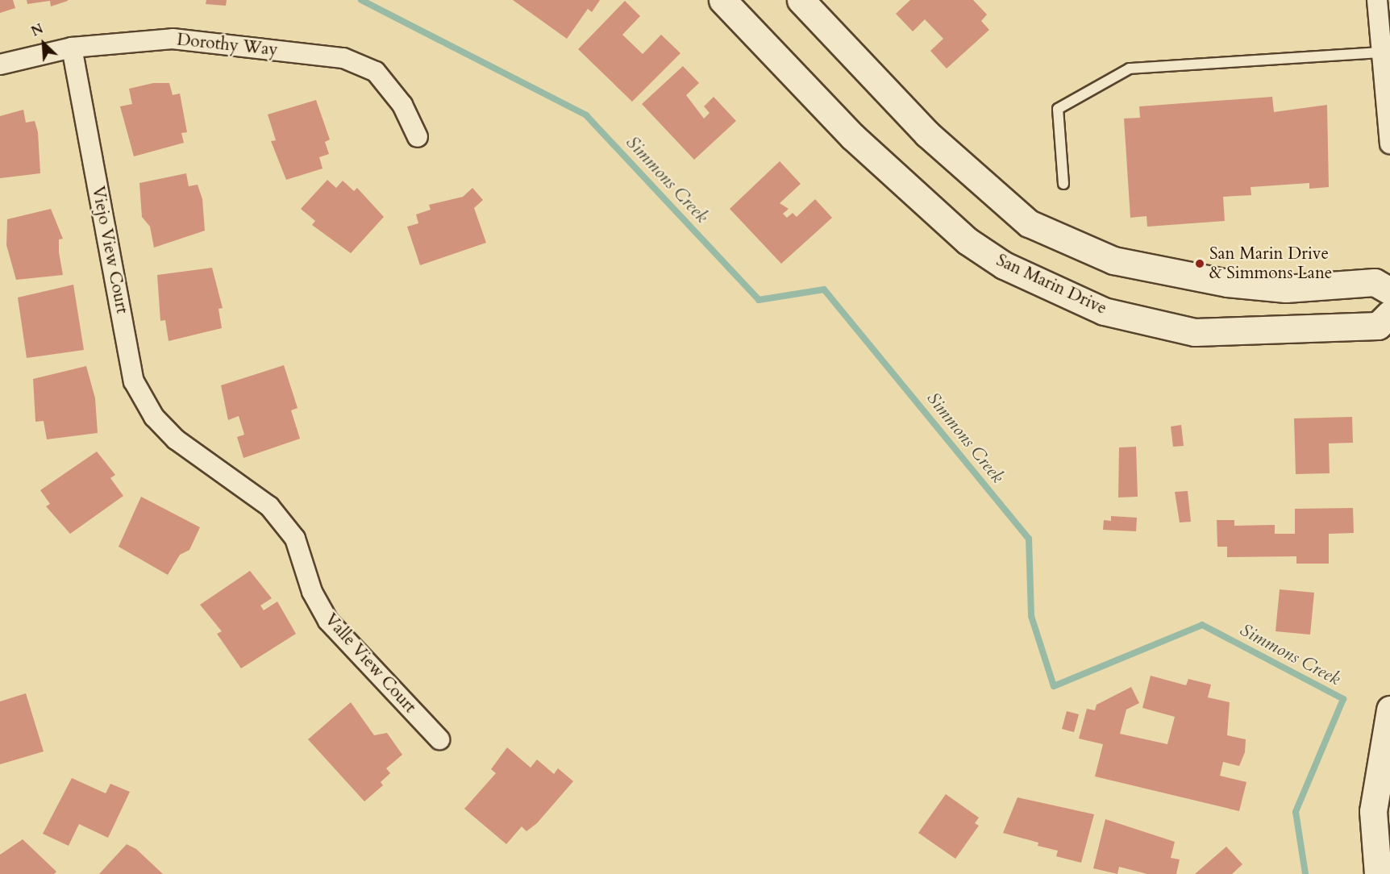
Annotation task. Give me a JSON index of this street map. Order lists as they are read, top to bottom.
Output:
{
  "streets": {
    "main road": ["San Marin Drive"],
    "street": ["Dorothy Way", "Viejo View Court", "Valle View Court"]
  },
  "crossings": [
    ["Dorothy Way", "Viejo View Court"],
    ["Viejo View Court", "Valle View Court"]
  ],
  "water": ["Simmons Creek"],
  "places": ["San Marin Drive & Simmons Lane"],
  "north": "top left"
}
